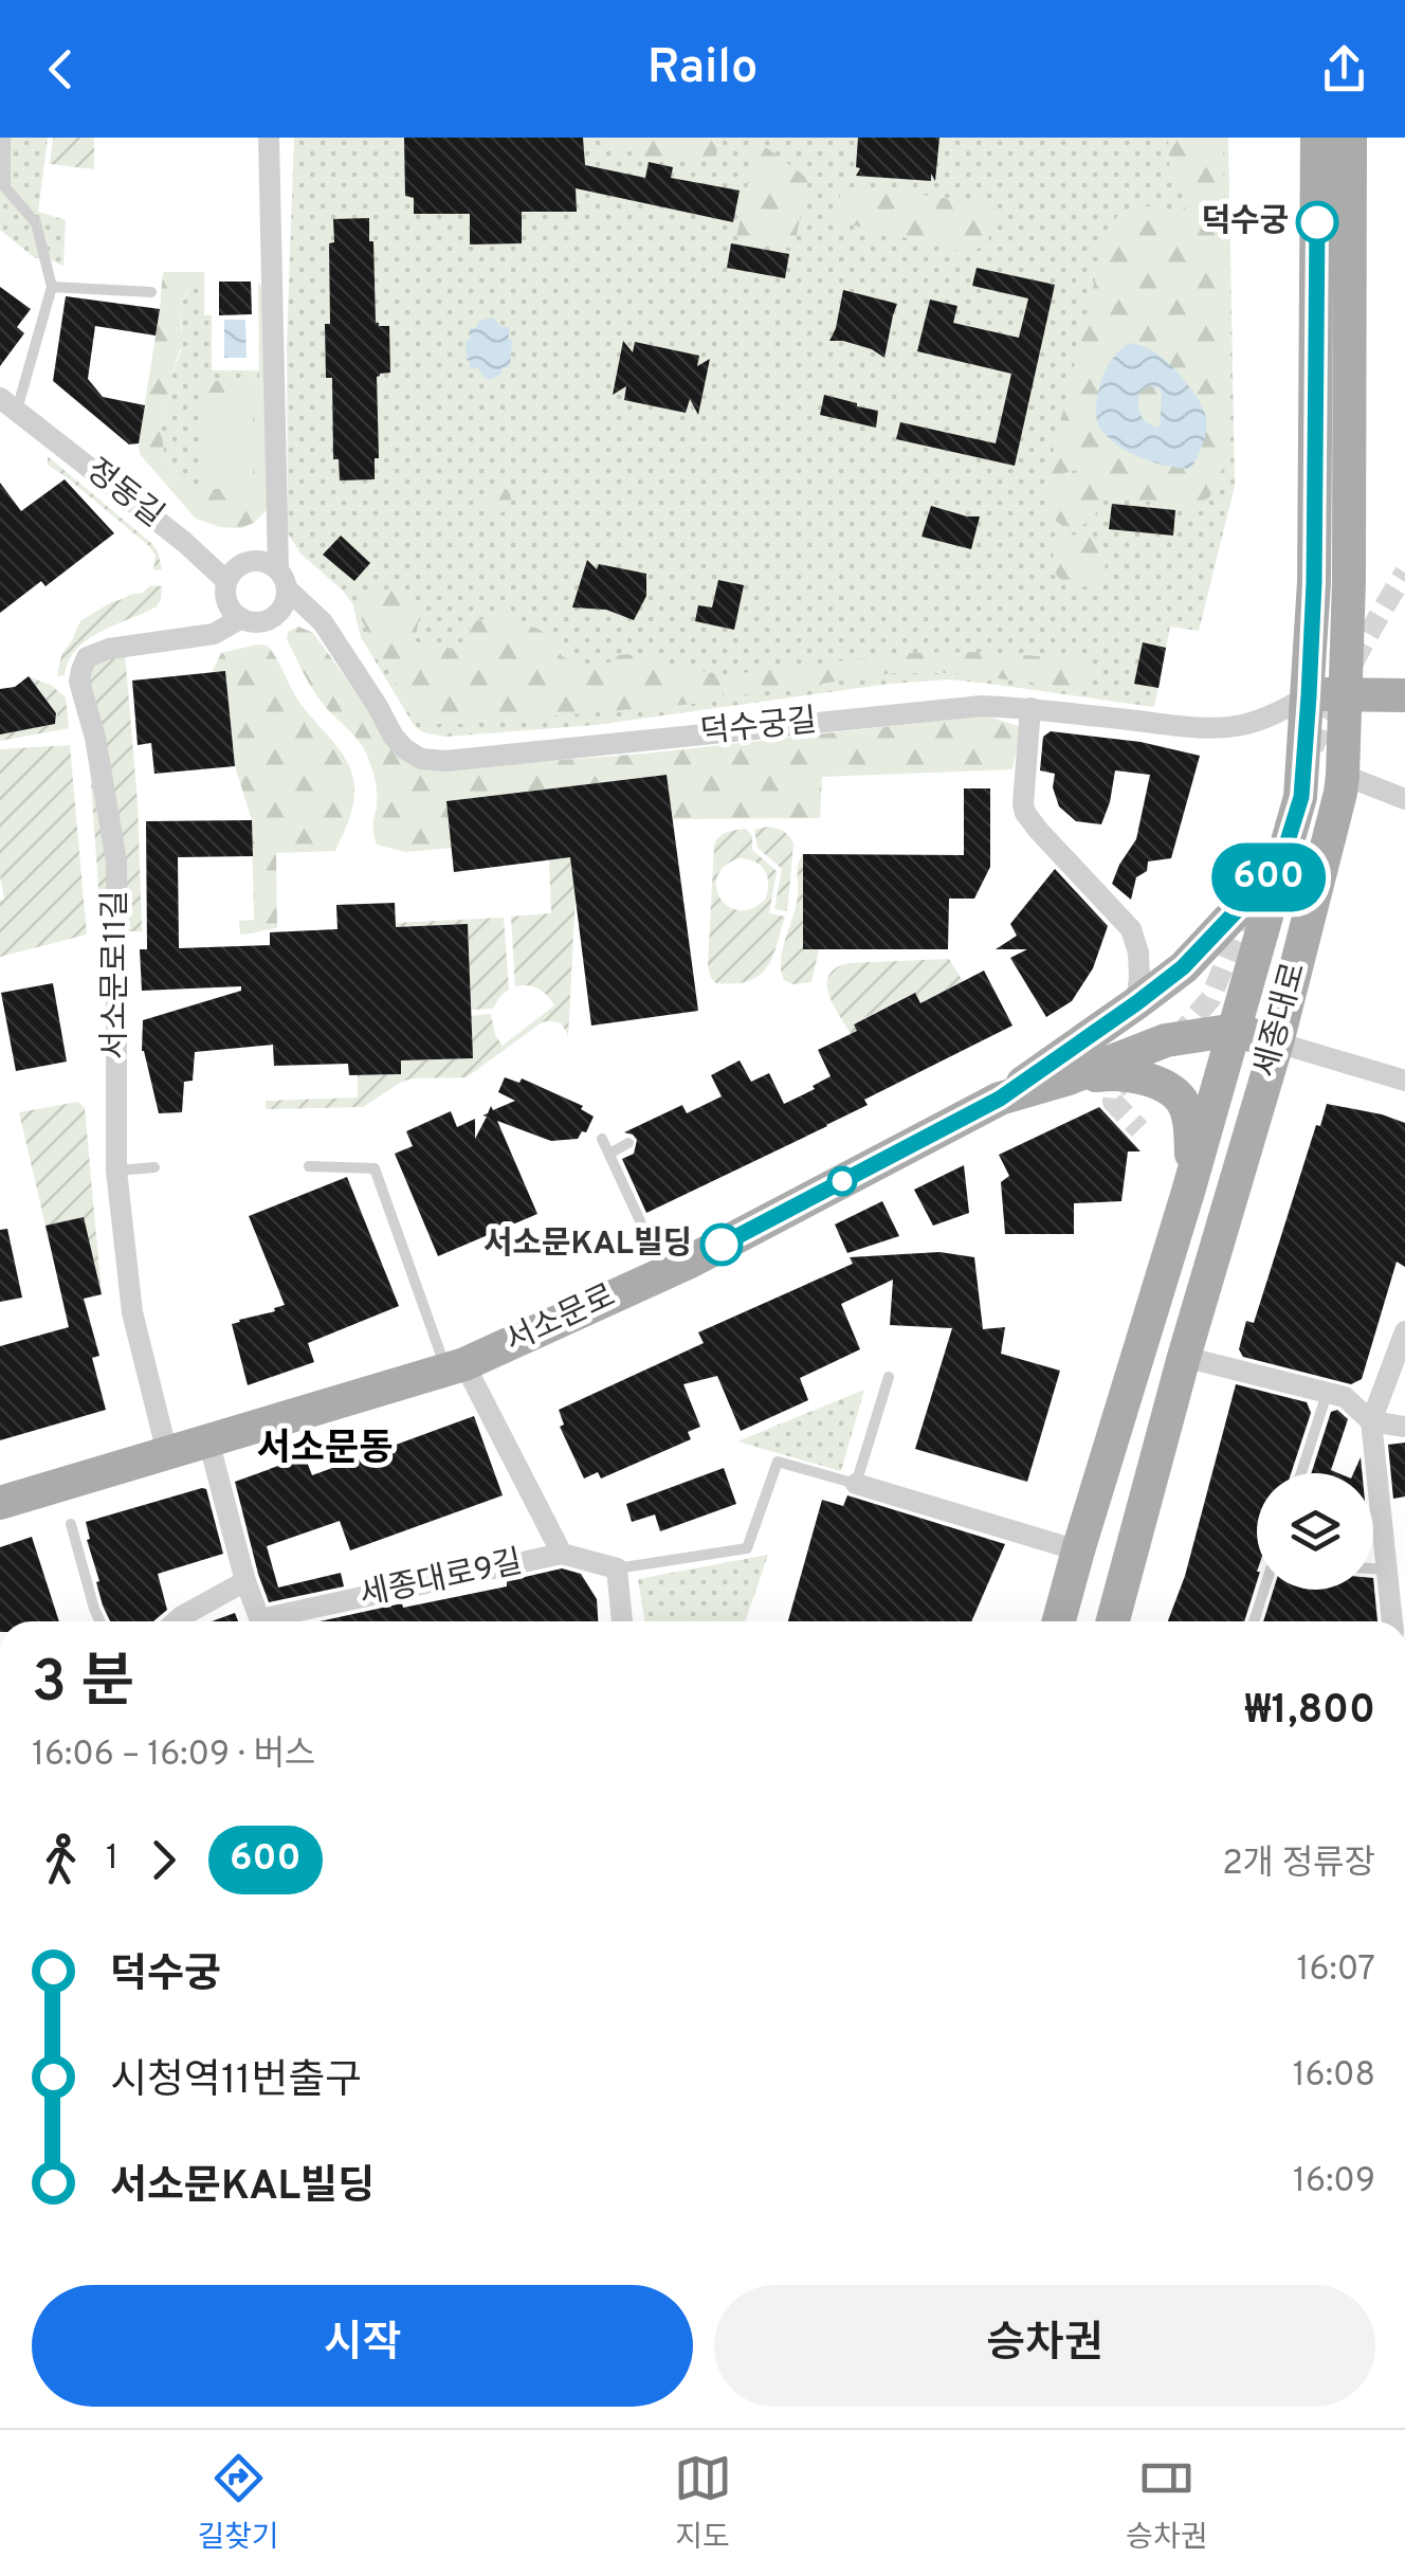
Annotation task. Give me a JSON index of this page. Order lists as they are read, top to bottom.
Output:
{
  "streets": {
    "main road": ["세종대로", "서소문로"],
    "street": [
      "정동길",
      "덕수궁길",
      "서소문로11길",
      "세종대로9길"
    ]
  },
  "crossings": [
    ["정동길", "덕수궁길"],
    ["정동길", "서소문로11길"],
    ["덕수궁길", "서소문로11길"],
    ["덕수궁길", "세종대로"],
    ["서소문로11길", "서소문로"],
    ["세종대로", "서소문로"],
    ["서소문로", "세종대로9길"]
  ],
  "districts": ["서소문동"],
  "places": ["덕수궁", "서소문KAL빌딩"],
  "lines": ["bus line 600"],
  "page": {
    "header": "Railo",
    "on_map": "600",
    "heading": ["3 분", "16:06 – 16:09 · 버스", "₩1,800"],
    "legs": ["1", "600", "2개 정류장"],
    "list": [
      {
        "name": "덕수궁",
        "value": "16:07"
      },
      {
        "name": "시청역11번출구",
        "value": "16:08"
      },
      {
        "name": "서소문KAL빌딩",
        "value": "16:09"
      }
    ],
    "buttons": ["시작", "승차권"],
    "tabs": ["길찾기", "지도", "승차권"]
  }
}
